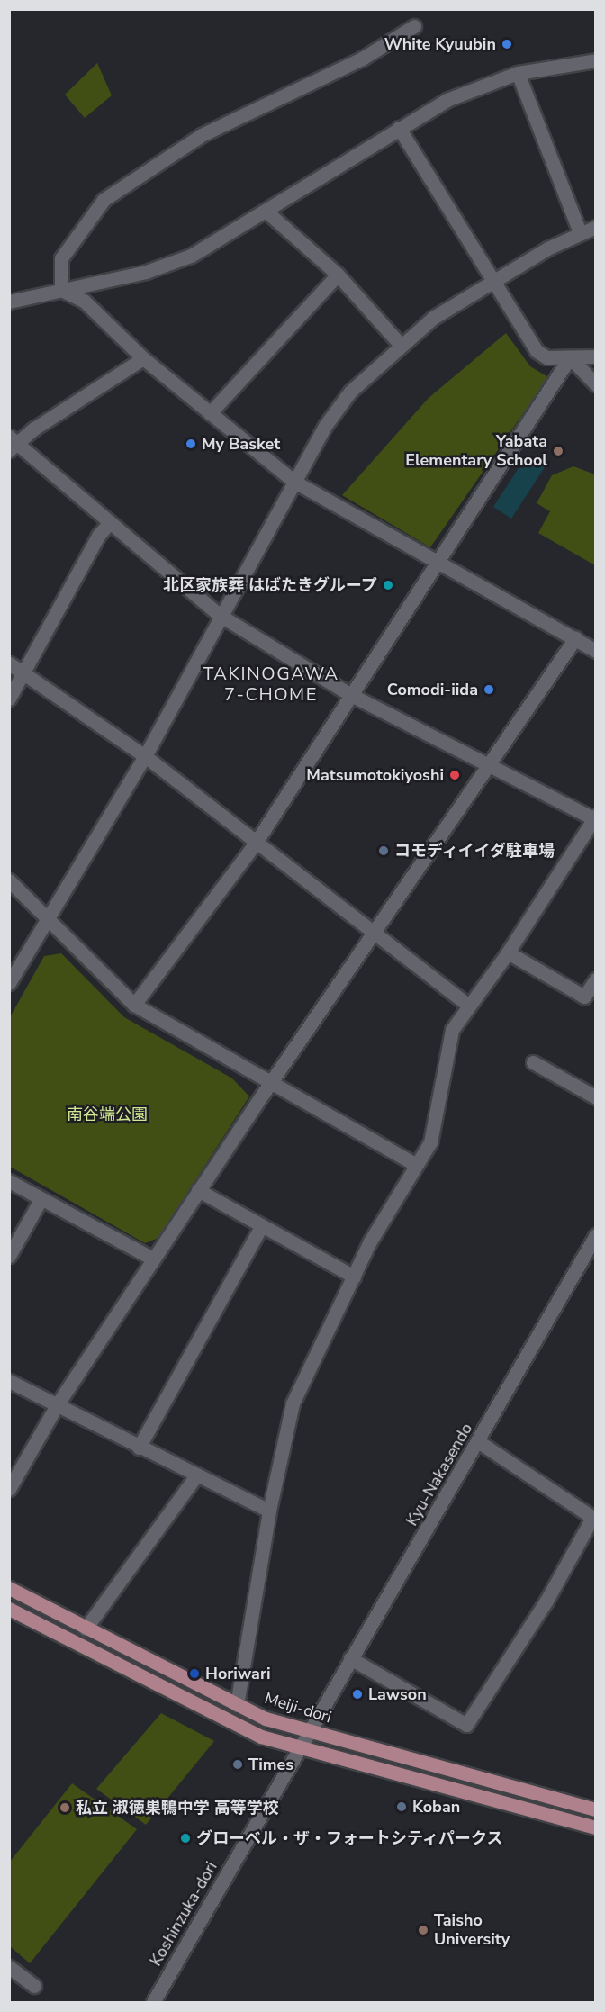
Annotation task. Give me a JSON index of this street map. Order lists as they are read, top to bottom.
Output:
{
  "streets": {
    "main road": ["Meiji-dori"],
    "street": ["Kyu-Nakasendo", "Koshinzuka-dori"]
  },
  "crossings": [
    ["Kyu-Nakasendo", "Meiji-dori"],
    ["Kyu-Nakasendo", "Koshinzuka-dori"],
    ["Meiji-dori", "Koshinzuka-dori"]
  ],
  "districts": ["TAKINOGAWA 7-CHOME"],
  "parks": ["南谷端公園"],
  "places": [
    "White Kyuubin",
    "My Basket",
    "Yabata Elementary School",
    "北区家族葬 はばたきグループ",
    "Comodi-iida",
    "Matsumotokiyoshi",
    "コモディイイダ駐車場",
    "Horiwari",
    "Lawson",
    "Times",
    "Koban",
    "私立 淑徳巣鴨中学 高等学校",
    "グローベル・ザ・フォートシティパークス",
    "Taisho University"
  ]
}
